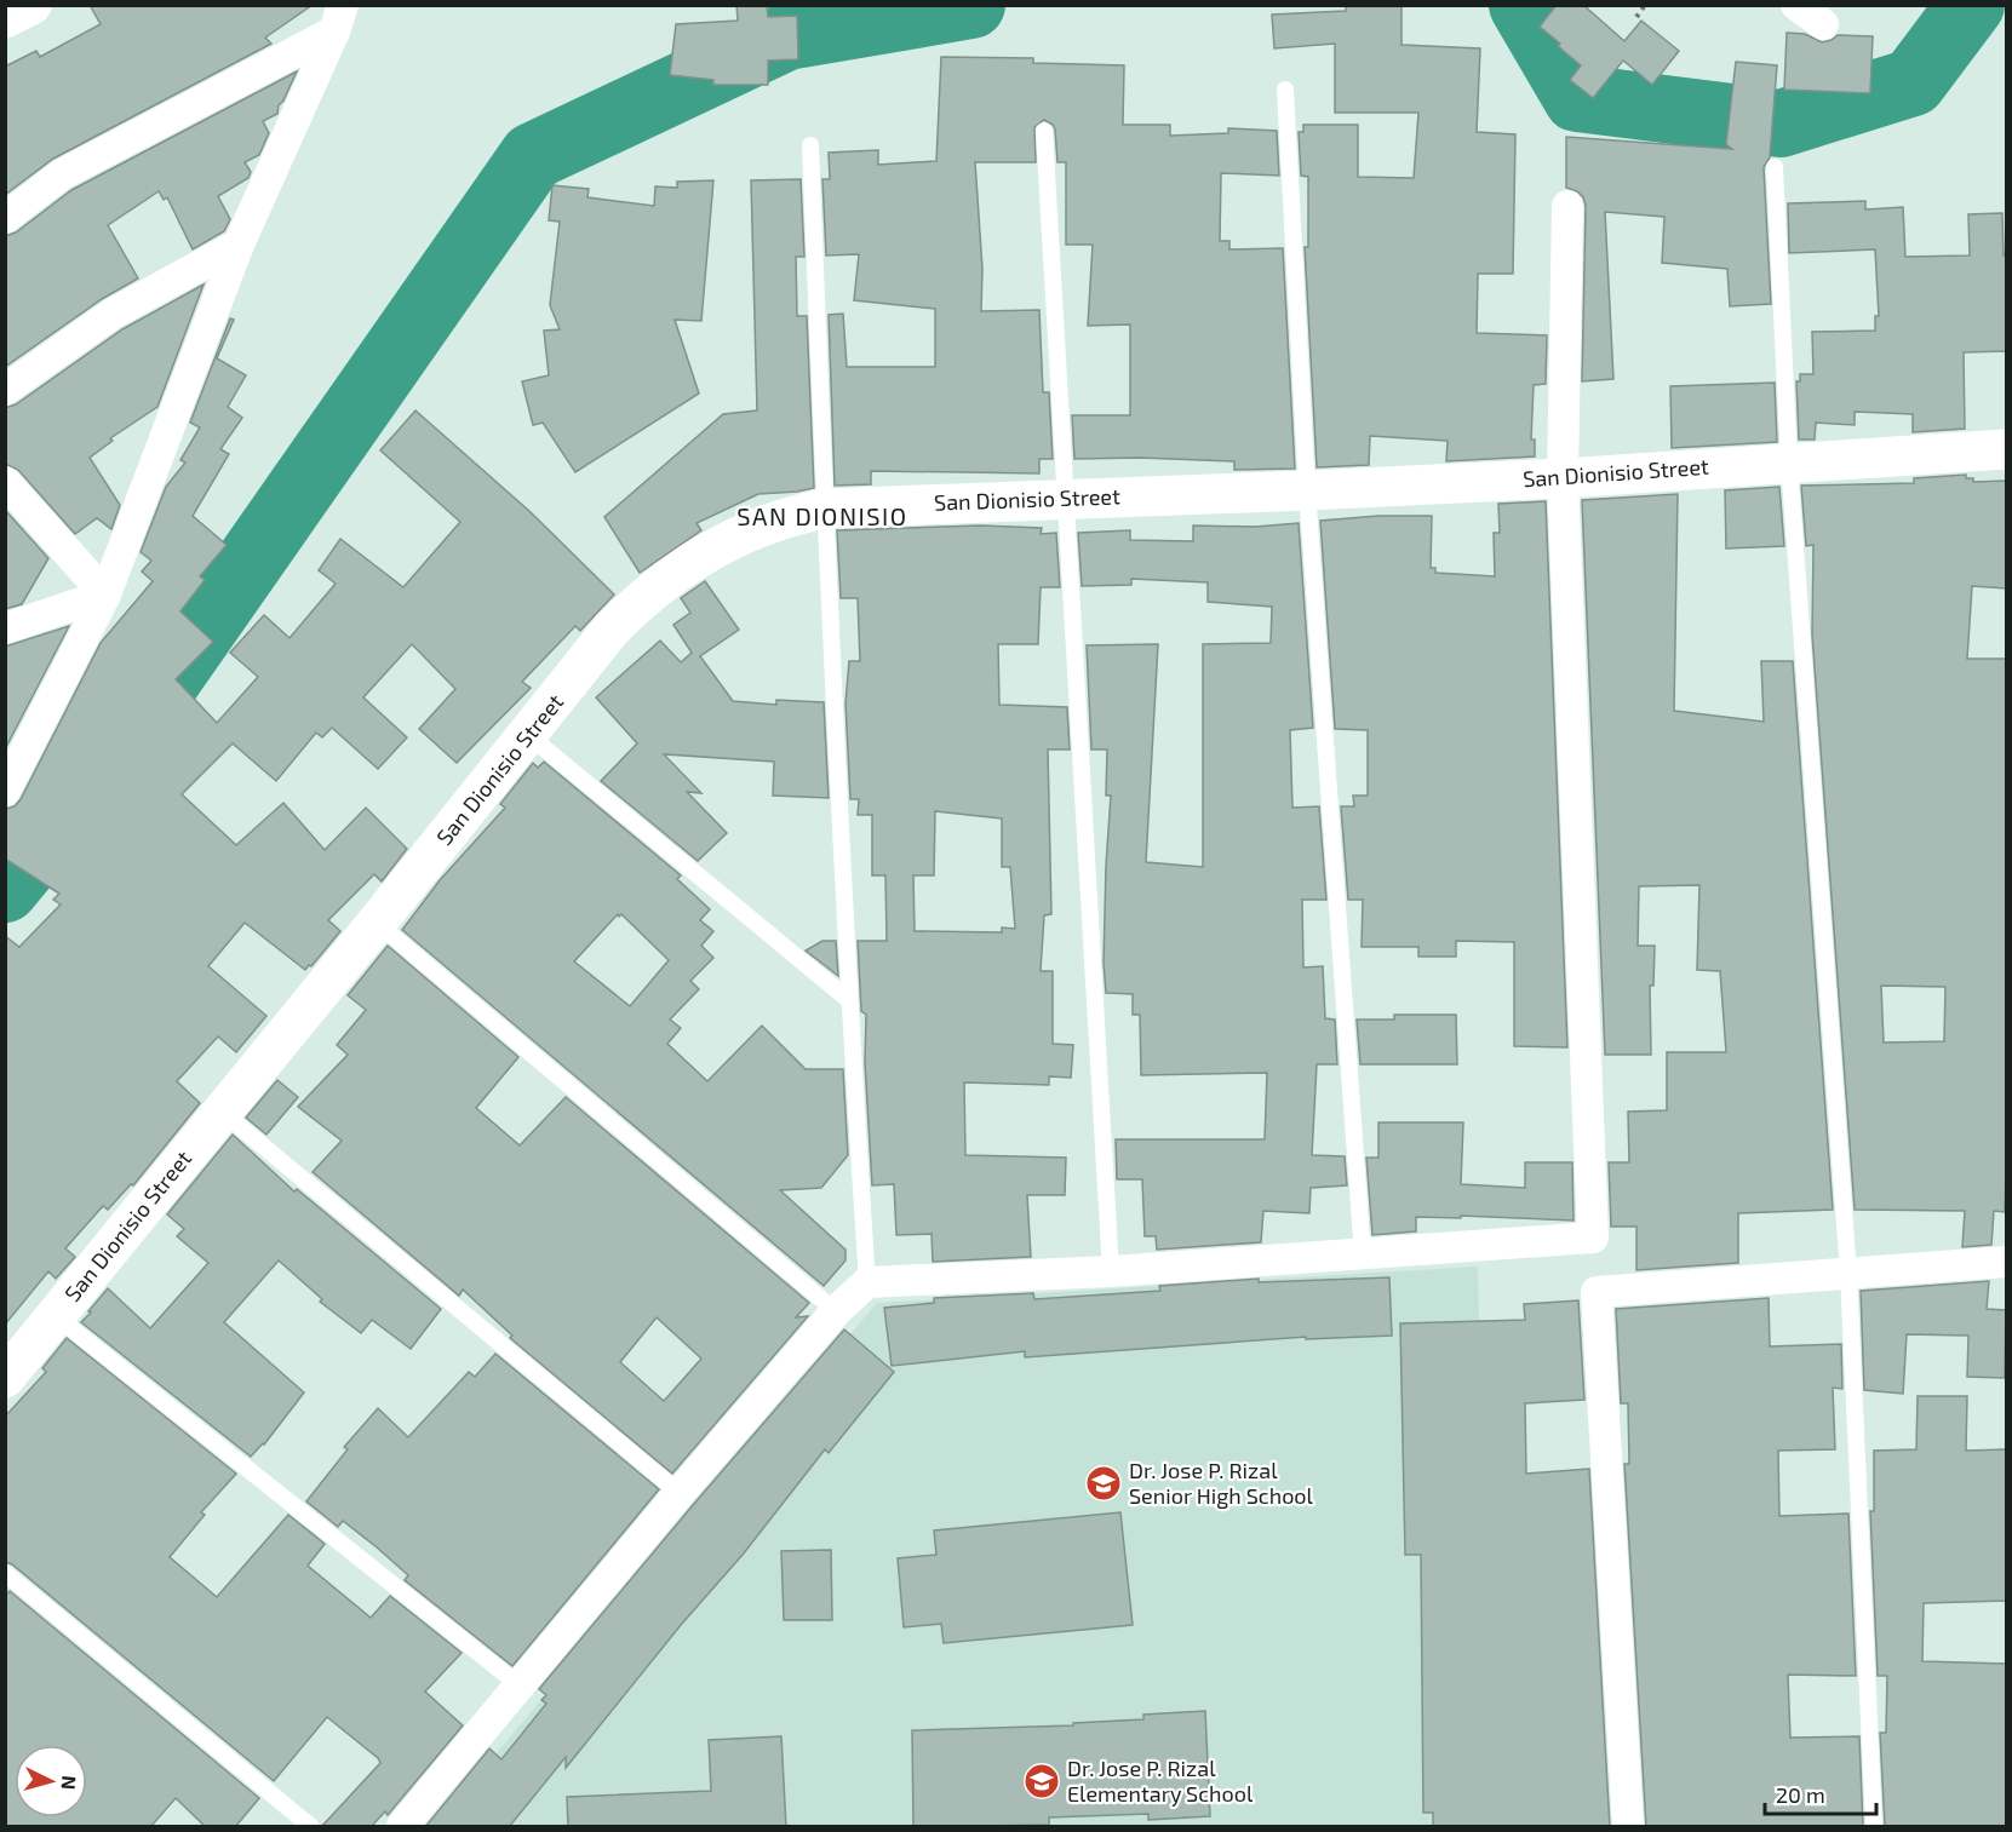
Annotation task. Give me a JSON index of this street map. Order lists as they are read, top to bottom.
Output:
{
  "streets": {
    "street": ["San Dionisio Street"]
  },
  "districts": ["SAN DIONISIO"],
  "places": {
    "school or university": ["Dr. Jose P. Rizal Senior High School", "Dr. Jose P. Rizal Elementary School"]
  },
  "scale_bar": "20 m",
  "north": "right"
}
